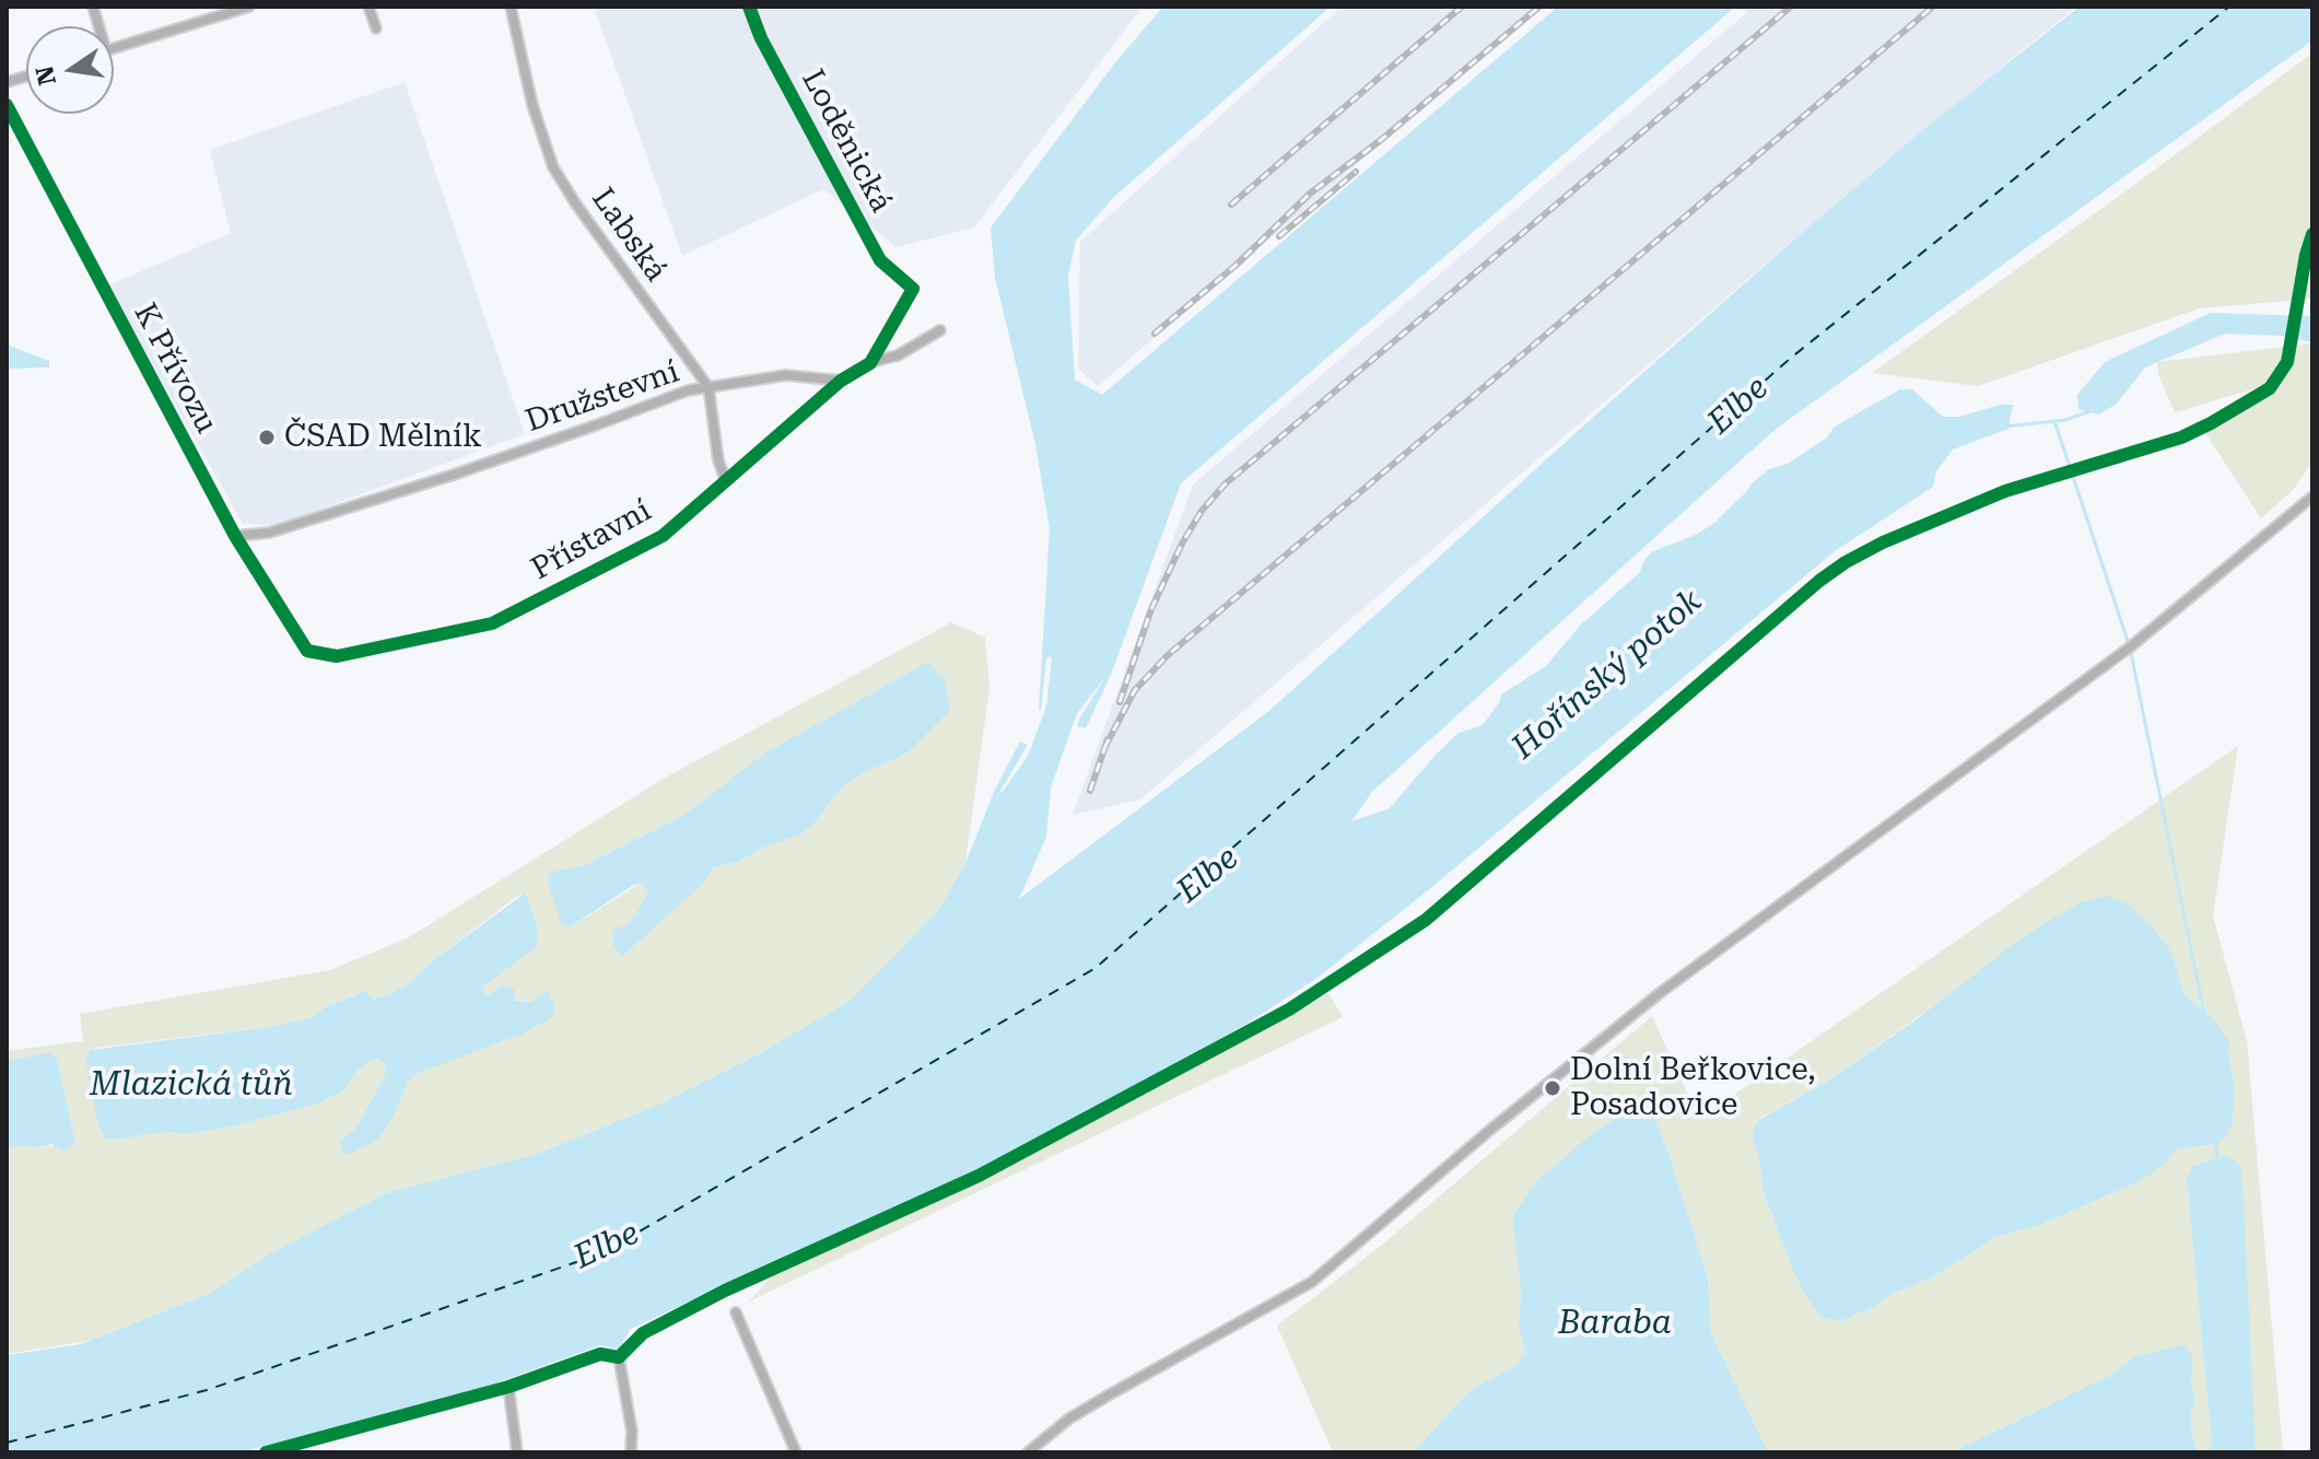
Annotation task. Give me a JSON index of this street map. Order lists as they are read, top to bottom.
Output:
{
  "streets": {
    "street": [
      "Loděnická",
      "Labská",
      "K Přívozu",
      "Družstevní",
      "Přístavní"
    ]
  },
  "crossings": [
    ["Loděnická", "Přístavní"],
    ["Labská", "Družstevní"],
    ["Labská", "Přístavní"],
    ["K Přívozu", "Družstevní"],
    ["K Přívozu", "Přístavní"],
    ["Družstevní", "Přístavní"]
  ],
  "water": [
    "Elbe",
    "Hořínský potok",
    "Mlazická tůň",
    "Baraba"
  ],
  "places": ["ČSAD Mělník", "Dolní Beřkovice, Posadovice"],
  "north": "left"
}
